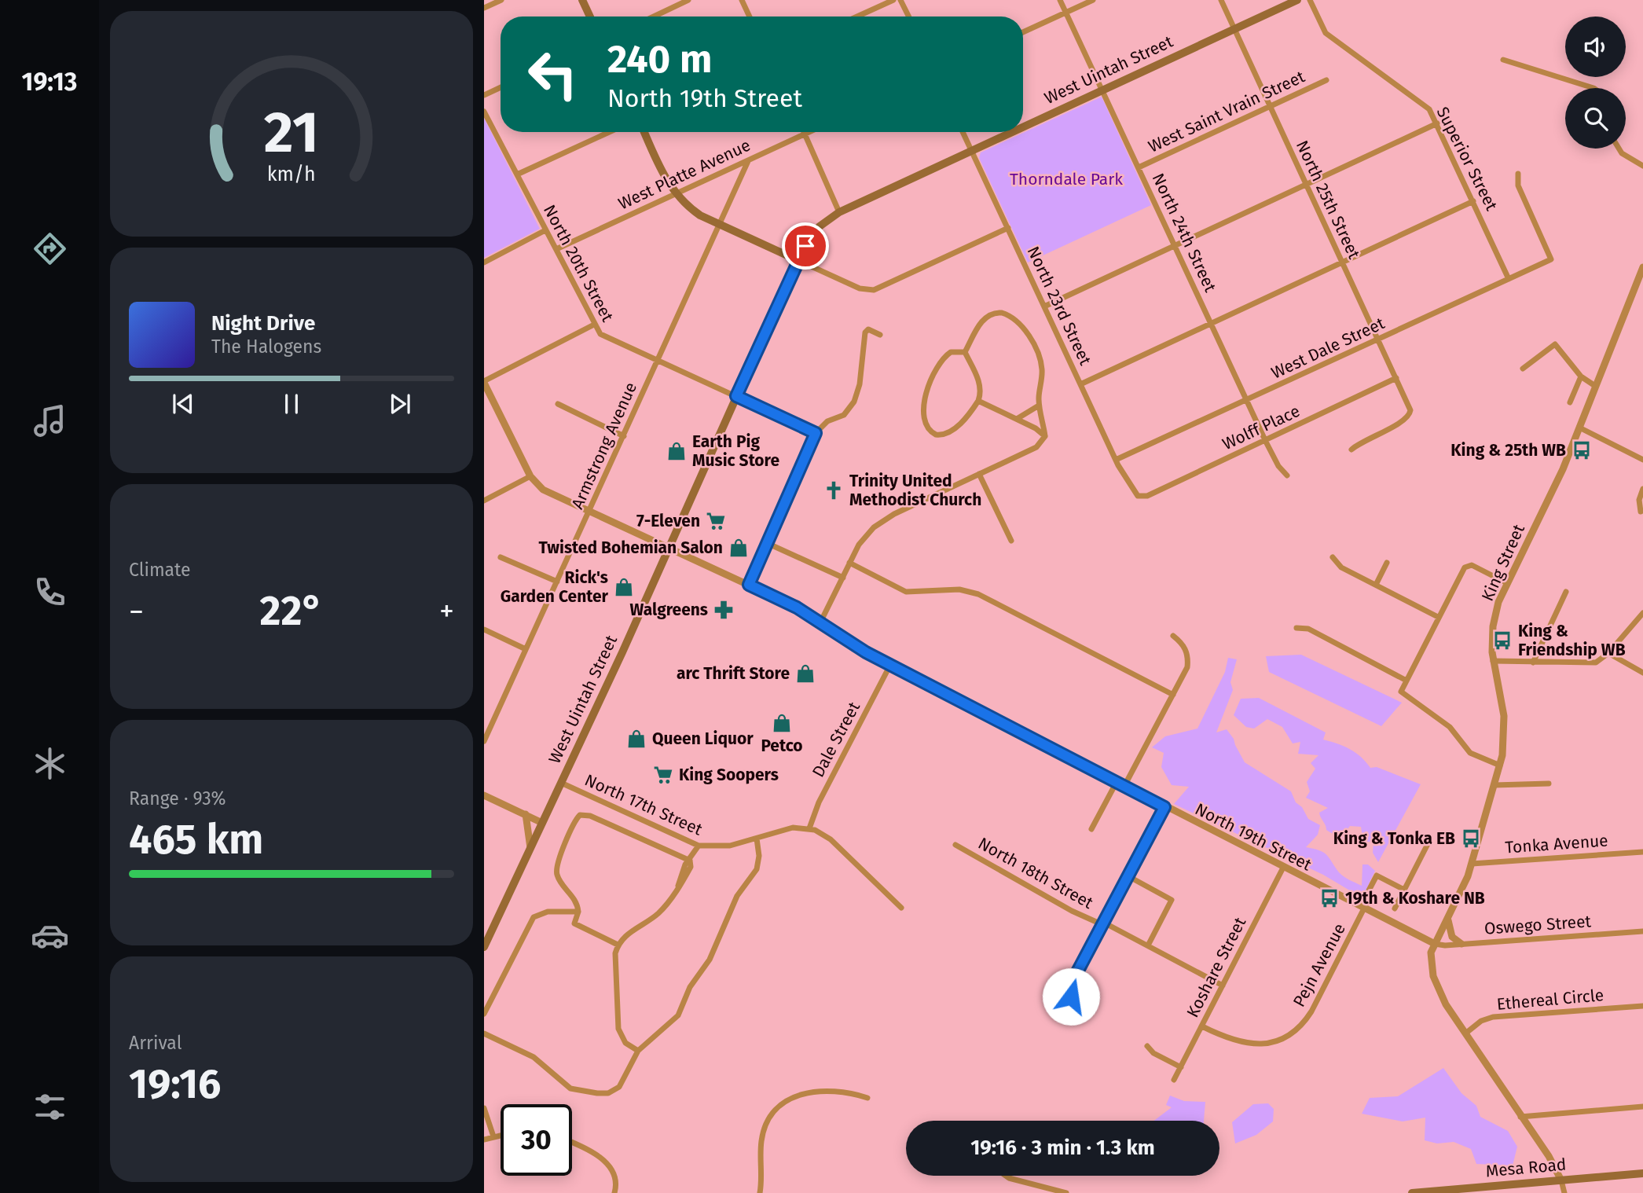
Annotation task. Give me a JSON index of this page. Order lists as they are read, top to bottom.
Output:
{
  "streets": {
    "main road": ["West Uintah Street", "Mesa Road"],
    "street": [
      "West Saint Vrain Street",
      "Superior Street",
      "West Platte Avenue",
      "North 25th Street",
      "North 24th Street",
      "North 20th Street",
      "North 23rd Street",
      "West Dale Street",
      "Wolff Place",
      "Armstrong Avenue",
      "King Street",
      "Dale Street",
      "North 17th Street",
      "North 19th Street",
      "Tonka Avenue",
      "North 18th Street",
      "Oswego Street",
      "Pejn Avenue",
      "Koshare Street",
      "Ethereal Circle"
    ]
  },
  "crossings": [
    ["West Uintah Street", "North 25th Street"],
    ["West Uintah Street", "North 24th Street"],
    ["West Uintah Street", "North 20th Street"],
    ["West Uintah Street", "North 23rd Street"],
    ["West Uintah Street", "North 17th Street"],
    ["West Uintah Street", "North 19th Street"],
    ["West Saint Vrain Street", "North 25th Street"],
    ["West Saint Vrain Street", "North 24th Street"],
    ["Superior Street", "West Dale Street"],
    ["West Platte Avenue", "North 20th Street"],
    ["West Platte Avenue", "Armstrong Avenue"],
    ["North 25th Street", "West Dale Street"],
    ["North 25th Street", "Wolff Place"],
    ["North 24th Street", "West Dale Street"],
    ["North 24th Street", "Wolff Place"],
    ["North 20th Street", "Armstrong Avenue"],
    ["North 23rd Street", "West Dale Street"],
    ["North 23rd Street", "Wolff Place"],
    ["Armstrong Avenue", "North 19th Street"],
    ["King Street", "North 19th Street"],
    ["King Street", "Tonka Avenue"],
    ["King Street", "Oswego Street"],
    ["Dale Street", "North 17th Street"],
    ["Dale Street", "North 19th Street"],
    ["North 19th Street", "Oswego Street"],
    ["North 19th Street", "Pejn Avenue"],
    ["North 19th Street", "Koshare Street"],
    ["North 18th Street", "Koshare Street"],
    ["Pejn Avenue", "Koshare Street"]
  ],
  "parks": ["Thorndale Park"],
  "places": {
    "bus stop": [
      "King & 25th WB",
      "King & Friendship WB",
      "King & Tonka EB",
      "19th & Koshare NB"
    ],
    "shop": [
      "Earth Pig Music Store",
      "Twisted Bohemian Salon",
      "Rick's Garden Center",
      "arc Thrift Store",
      "Petco",
      "Queen Liquor"
    ],
    "church": ["Trinity United Methodist Church"],
    "supermarket": ["7-Eleven", "King Soopers"],
    "pharmacy": ["Walgreens"]
  },
  "page": {
    "tabs": "19:13",
    "turn": ["240 m", "North 19th Street"],
    "song": ["Night Drive", "The Halogens"],
    "tile": [
      "Climate",
      ["Range · 93%", "465 km"],
      ["Arrival", "19:16"]
    ],
    "heat": ["−", "22°", "+"],
    "limit": "30",
    "trip": "19:16 · 3 min · 1.3 km",
    "gauge": ["21", "km/h"]
  }
}
